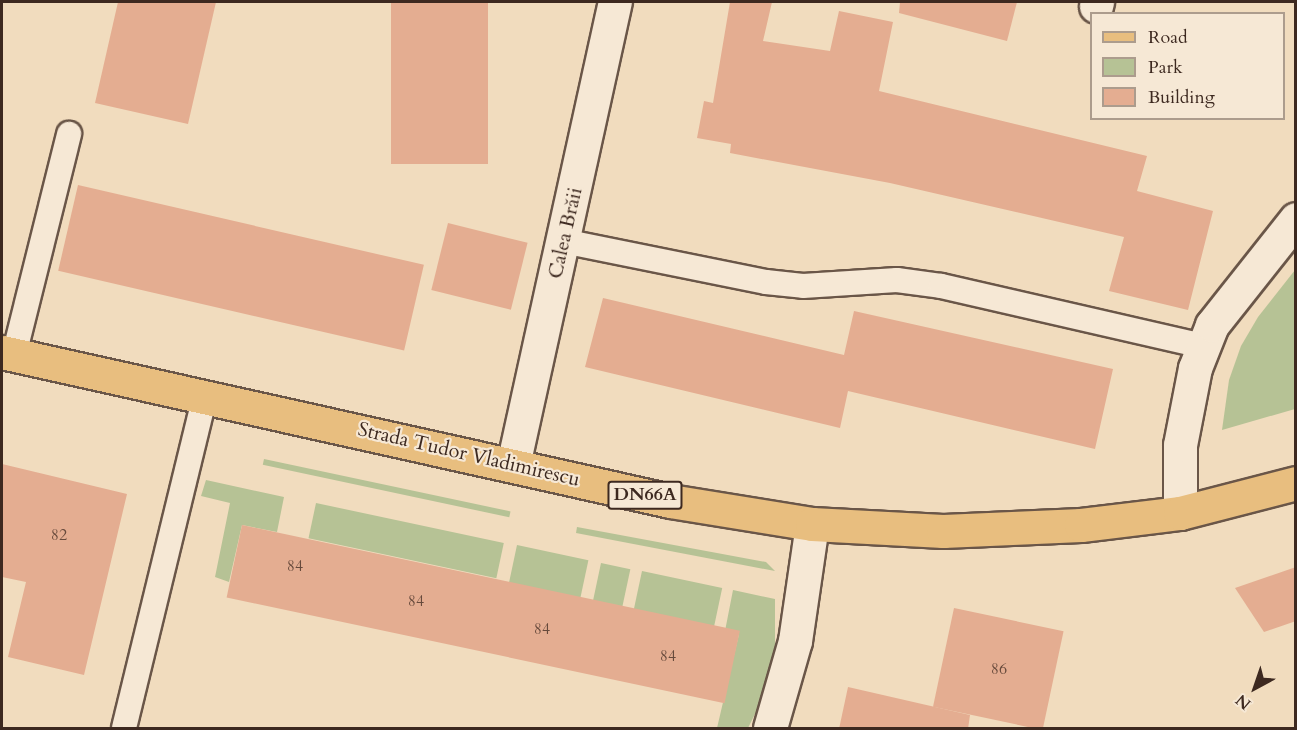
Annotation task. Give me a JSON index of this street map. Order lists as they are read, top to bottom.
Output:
{
  "streets": {
    "main road": ["Strada Tudor Vladimirescu", "DN66A"],
    "street": ["Calea Brăii"]
  },
  "crossings": [
    ["Calea Brăii", "Strada Tudor Vladimirescu"]
  ],
  "house_numbers": [
    "82",
    "84",
    "84",
    "84",
    "84",
    "86"
  ],
  "legend": ["Road", "Park", "Building"],
  "north": "bottom left"
}
